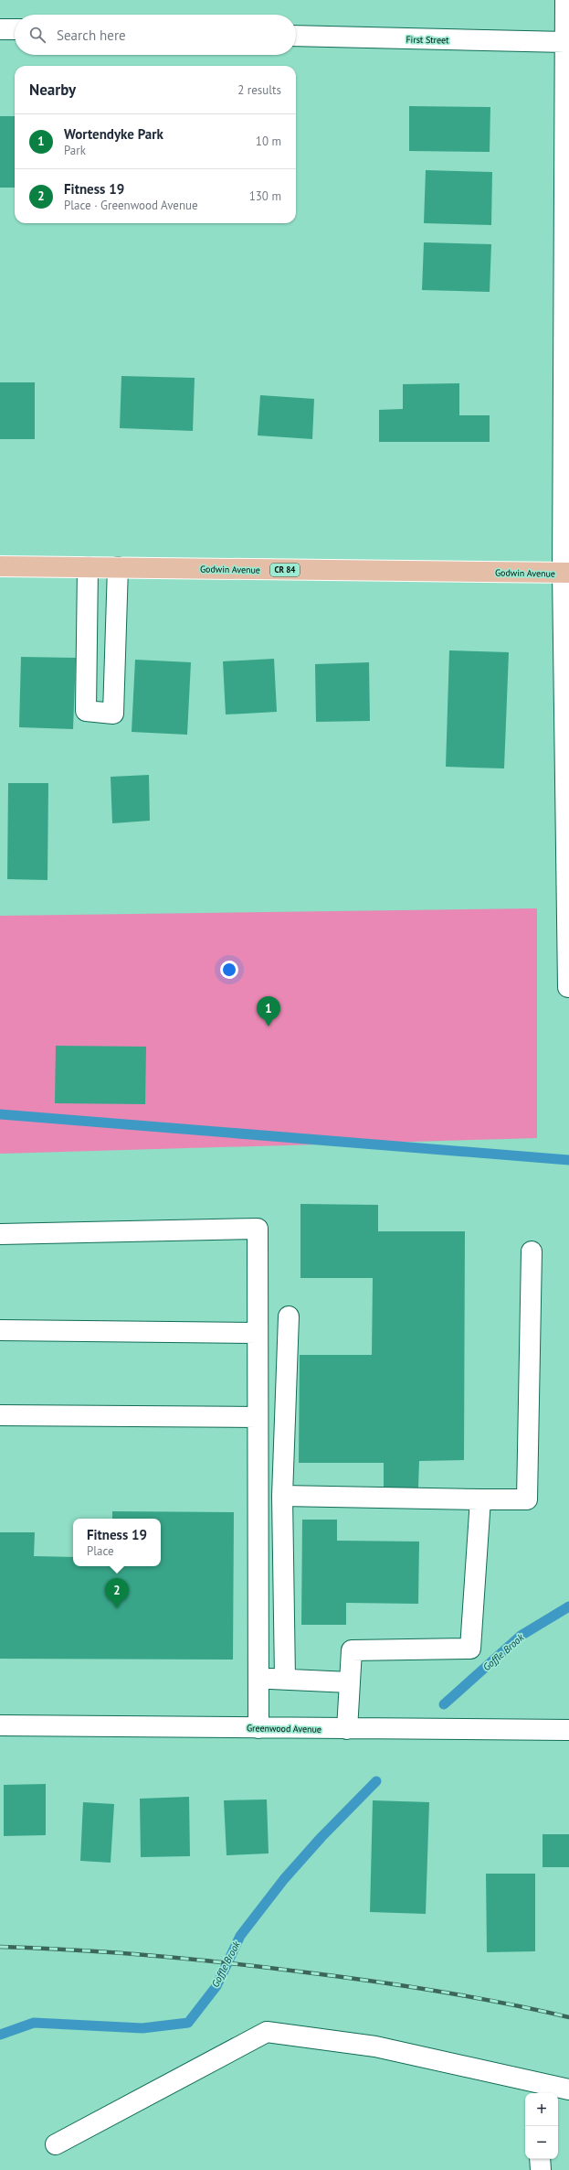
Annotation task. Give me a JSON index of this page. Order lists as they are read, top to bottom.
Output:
{
  "streets": {
    "main road": ["Godwin Avenue", "CR 84"],
    "street": ["First Street", "Greenwood Avenue"]
  },
  "water": ["Goffle Brook"],
  "page": {
    "search": "Search here",
    "heading": ["Nearby", "2 results"],
    "list": [
      {
        "mark": "1",
        "name": "Wortendyke Park",
        "note": "Park",
        "value": "10 m"
      },
      {
        "mark": "2",
        "name": "Fitness 19",
        "note": "Place · Greenwood Avenue",
        "value": "130 m"
      }
    ],
    "pins": ["1", "2"],
    "popup": ["Fitness 19", "Place"],
    "map_buttons": ["+", "−"]
  }
}
